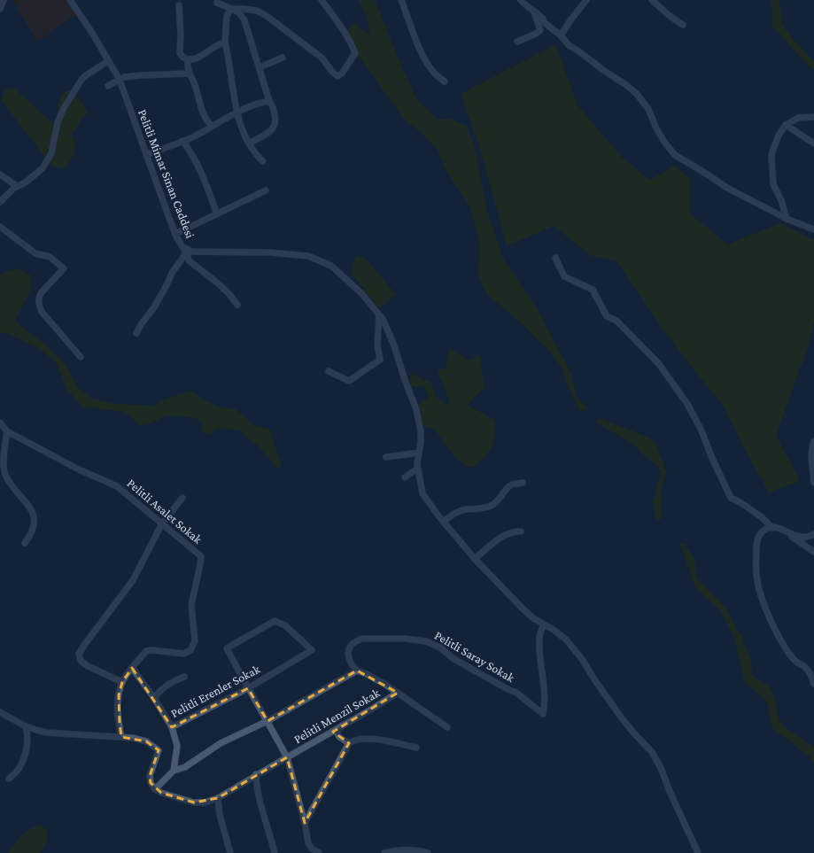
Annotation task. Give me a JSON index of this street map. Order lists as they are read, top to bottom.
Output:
{
  "streets": {
    "street": [
      "Pelitli Mimar Sinan Caddesi",
      "Pelitli Asalet Sokak",
      "Pelitli Saray Sokak",
      "Pelitli Erenler Sokak",
      "Pelitli Menzil Sokak"
    ]
  },
  "crossings": [
    ["Pelitli Mimar Sinan Caddesi", "Pelitli Saray Sokak"],
    ["Pelitli Asalet Sokak", "Pelitli Erenler Sokak"]
  ]
}
